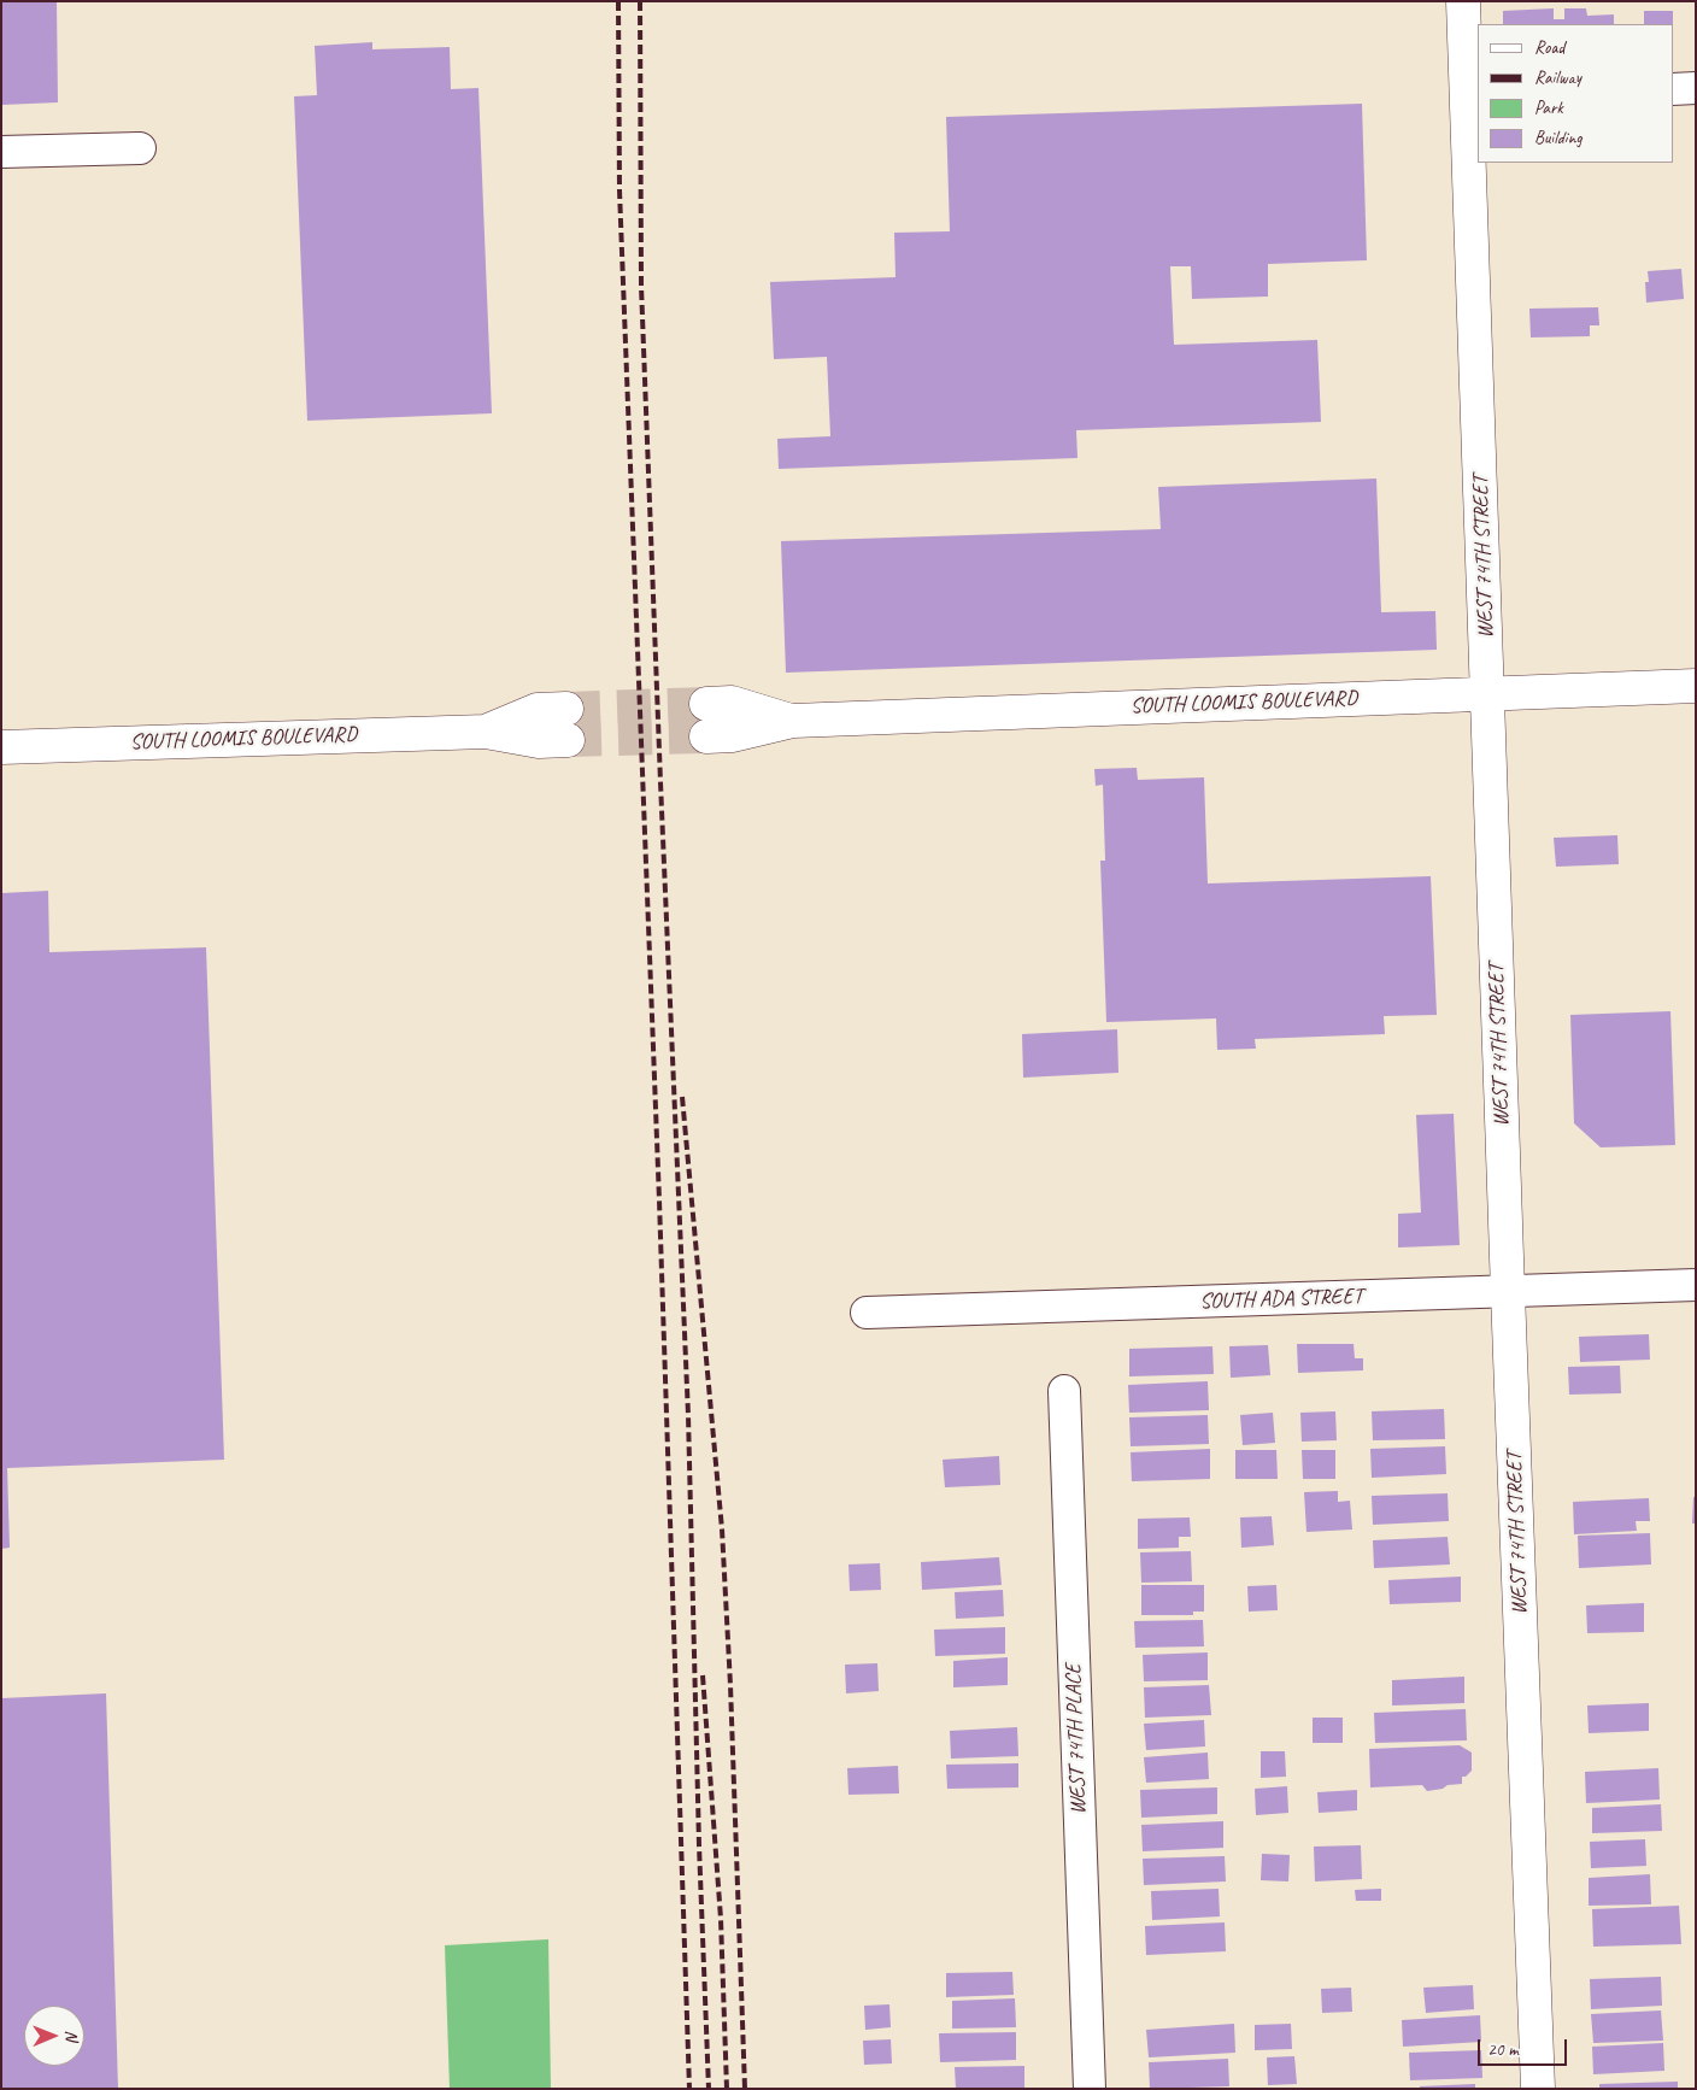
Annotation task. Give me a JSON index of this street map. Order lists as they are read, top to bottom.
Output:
{
  "streets": {
    "street": [
      "WEST 74TH STREET",
      "SOUTH LOOMIS BOULEVARD",
      "SOUTH ADA STREET",
      "WEST 74TH PLACE"
    ]
  },
  "crossings": [
    ["WEST 74TH STREET", "SOUTH LOOMIS BOULEVARD"],
    ["WEST 74TH STREET", "SOUTH ADA STREET"]
  ],
  "legend": [
    "Road",
    "Railway",
    "Park",
    "Building"
  ],
  "scale_bar": "20 m",
  "north": "right"
}
